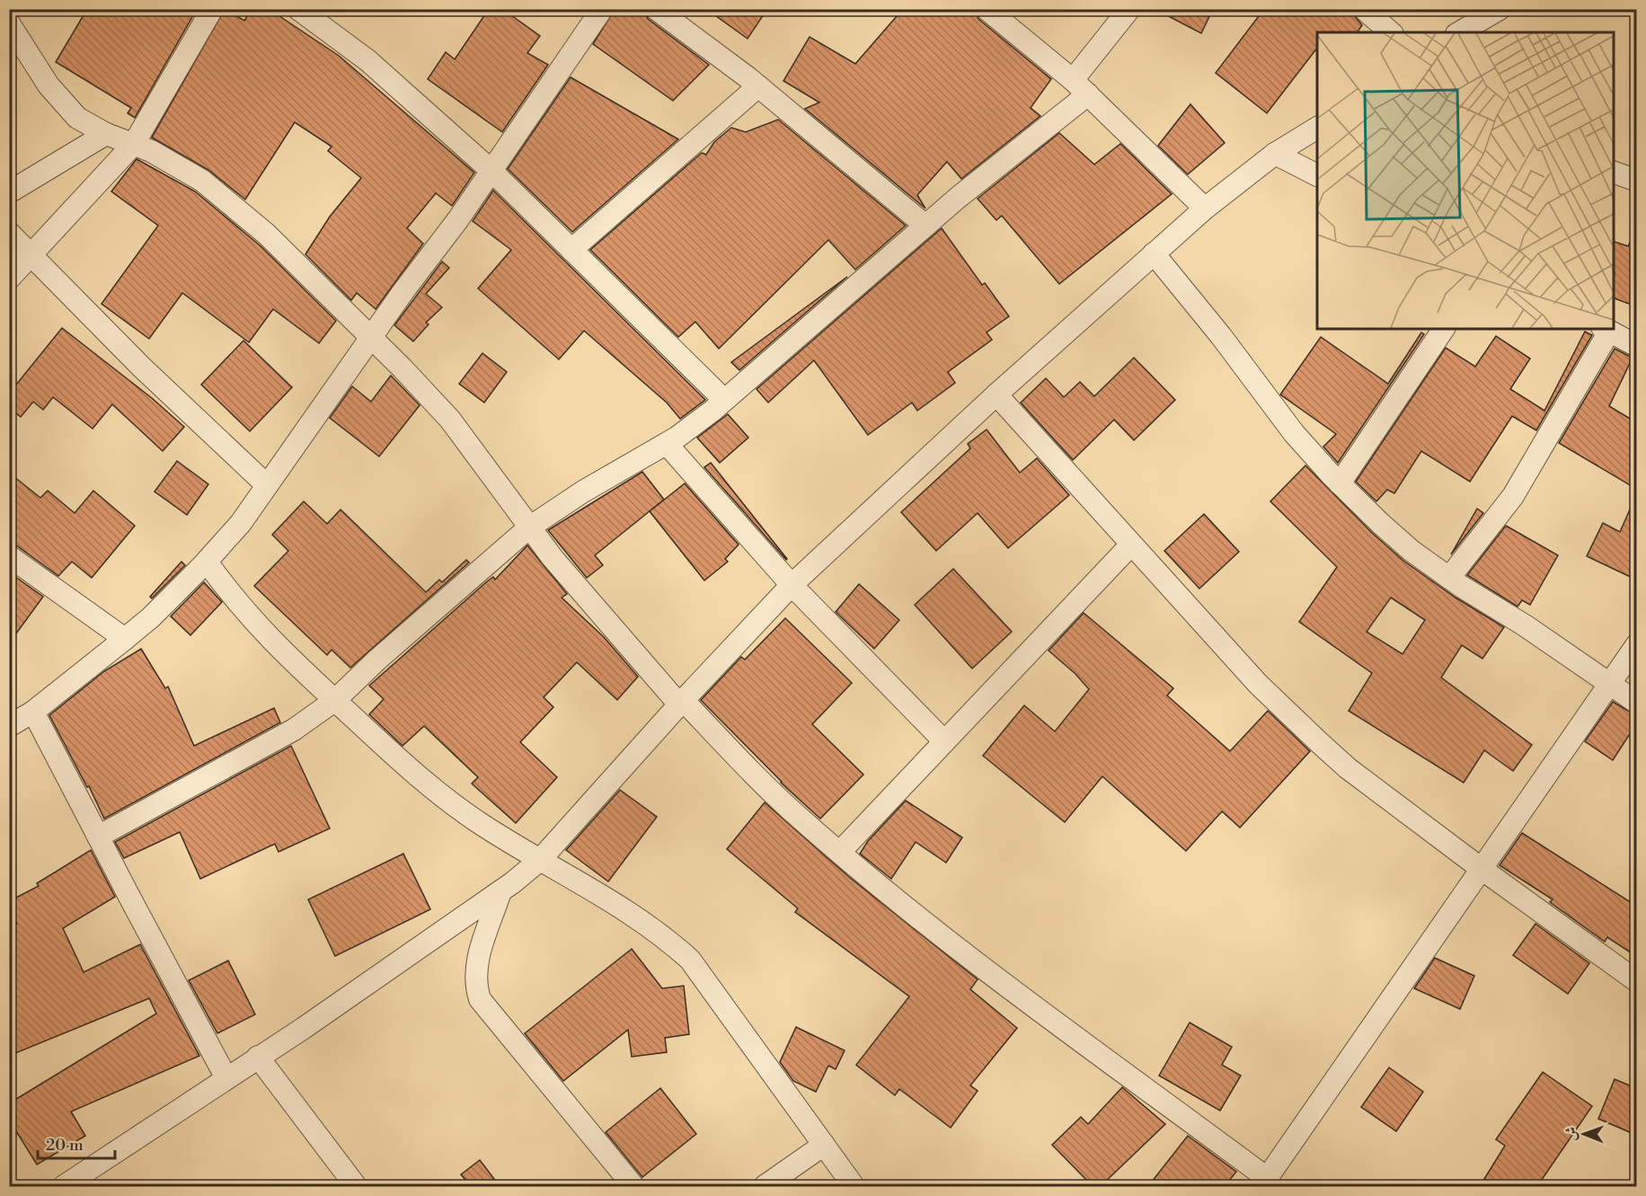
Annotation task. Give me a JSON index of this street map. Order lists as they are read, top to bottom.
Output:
{
  "scale_bar": "20 m",
  "north": "left"
}
